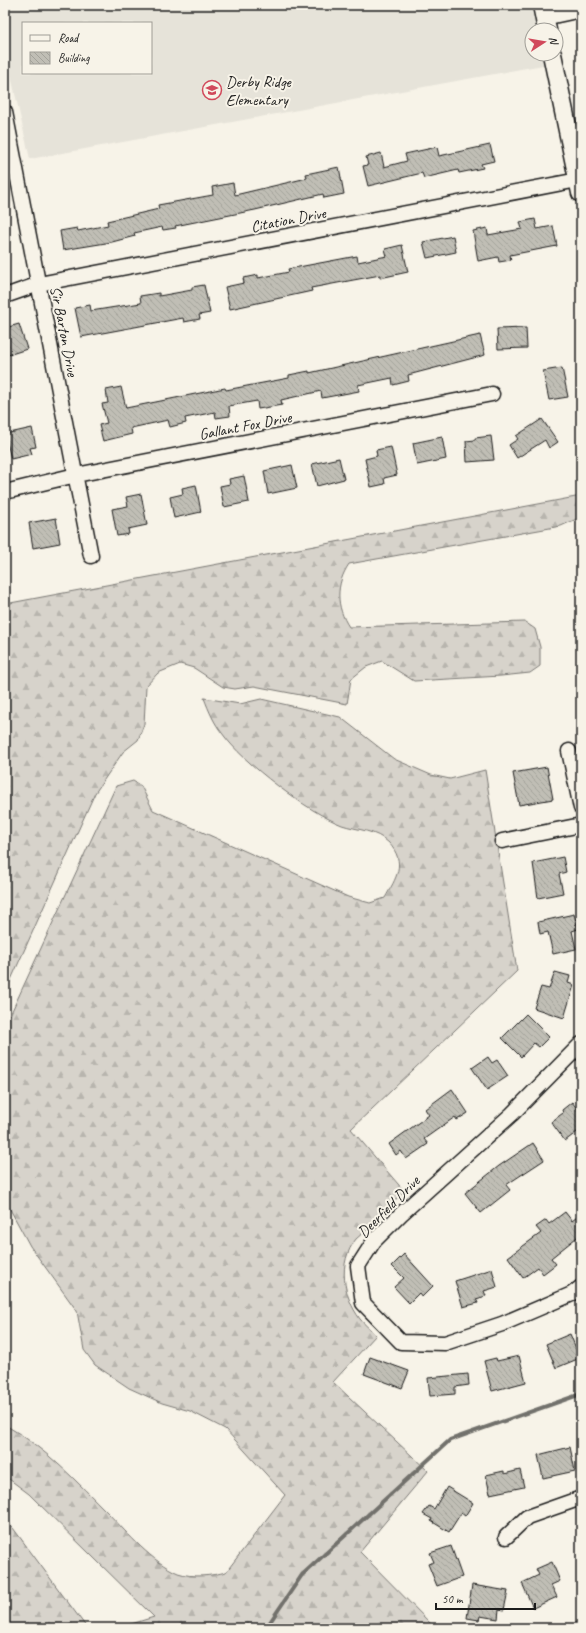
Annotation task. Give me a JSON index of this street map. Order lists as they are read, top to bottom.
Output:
{
  "streets": {
    "street": [
      "Citation Drive",
      "Sir Barton Drive",
      "Gallant Fox Drive",
      "Deerfield Drive"
    ]
  },
  "crossings": [
    ["Citation Drive", "Sir Barton Drive"],
    ["Sir Barton Drive", "Gallant Fox Drive"]
  ],
  "places": {
    "school or university": ["Derby Ridge Elementary"]
  },
  "legend": ["Road", "Building"],
  "scale_bar": "50 m",
  "north": "right"
}
